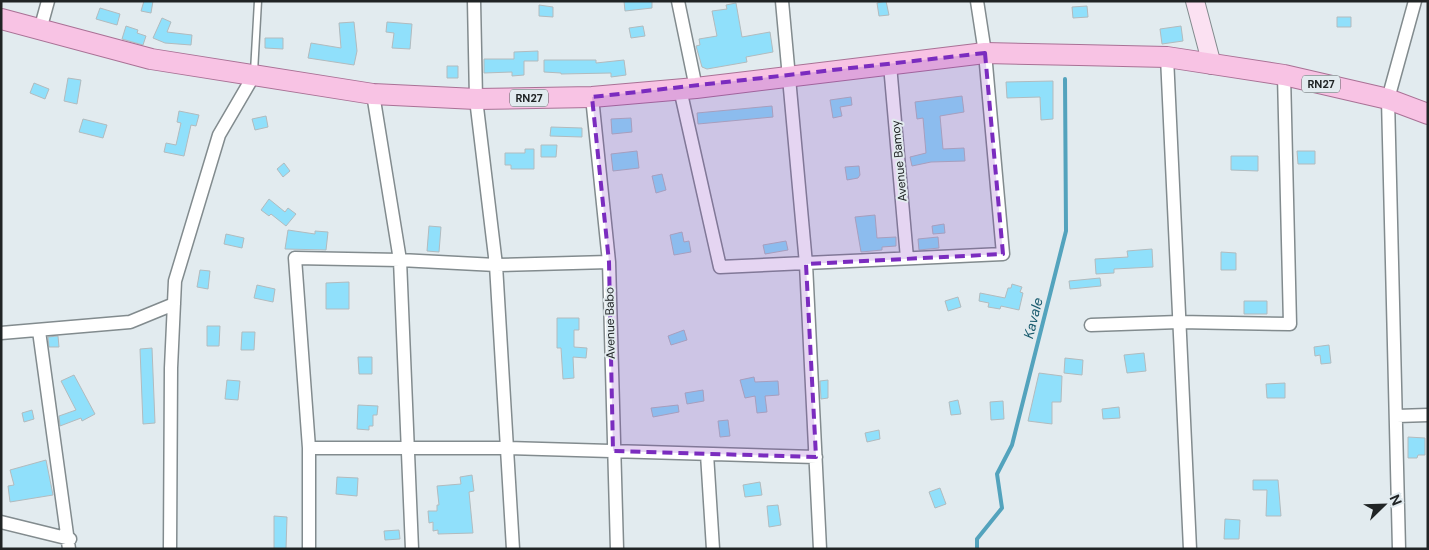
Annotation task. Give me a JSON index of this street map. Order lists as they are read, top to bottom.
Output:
{
  "streets": {
    "main road": ["RN27"],
    "street": ["Avenue Bamoy", "Avenue Babo"]
  },
  "crossings": [
    ["RN27", "Avenue Bamoy"],
    ["RN27", "Avenue Babo"]
  ],
  "water": ["Kavale"],
  "north": "top right"
}
